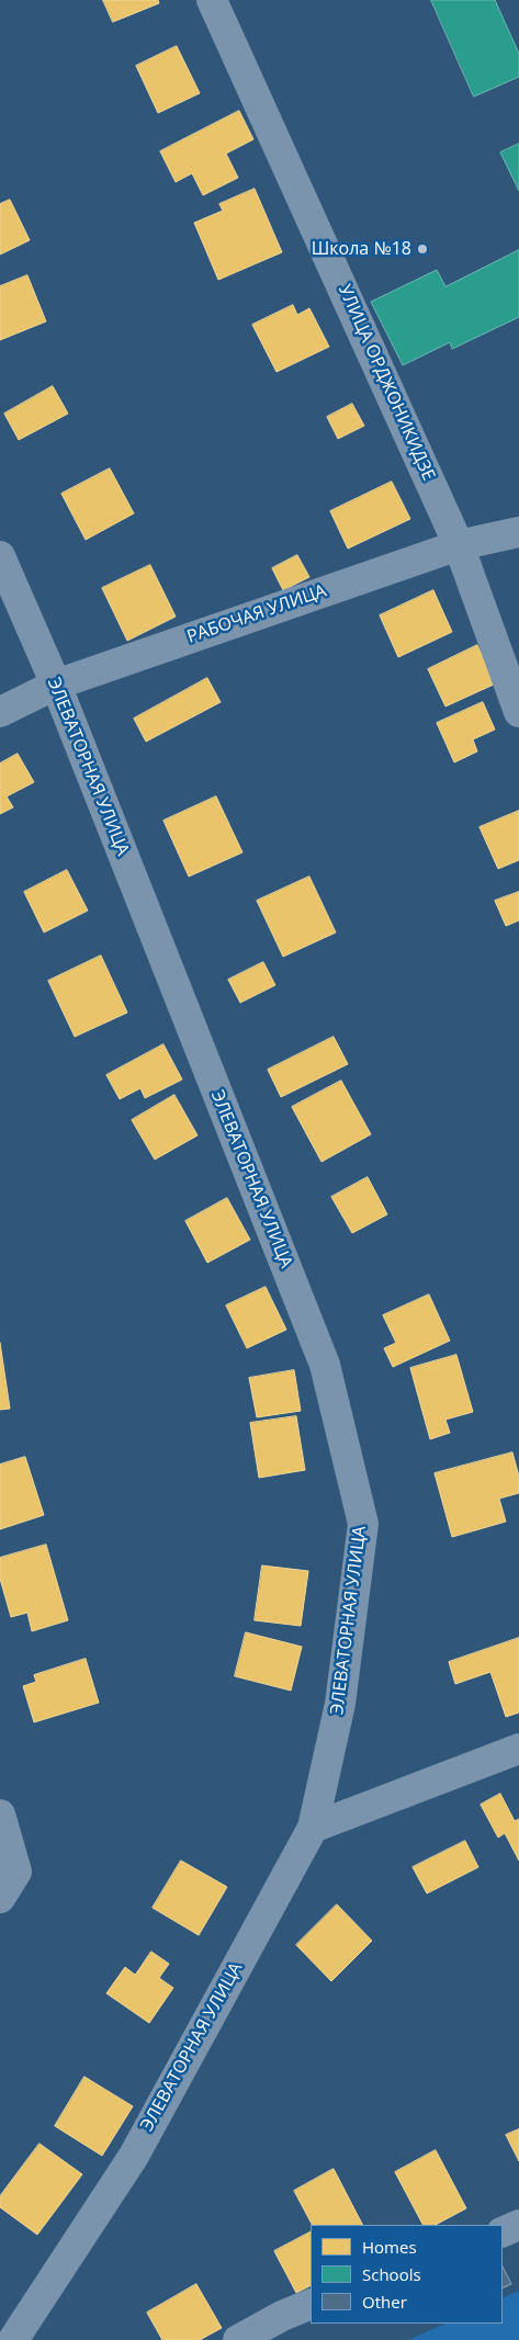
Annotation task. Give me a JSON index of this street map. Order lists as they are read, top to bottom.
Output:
{
  "streets": {
    "street": ["УЛИЦА ОРДЖОНИКИДЗЕ", "РАБОЧАЯ УЛИЦА", "ЭЛЕВАТОРНАЯ УЛИЦА"]
  },
  "crossings": [
    ["УЛИЦА ОРДЖОНИКИДЗЕ", "РАБОЧАЯ УЛИЦА"],
    ["РАБОЧАЯ УЛИЦА", "ЭЛЕВАТОРНАЯ УЛИЦА"]
  ],
  "places": ["Школа №18"],
  "legend": ["Homes", "Schools", "Other"]
}
